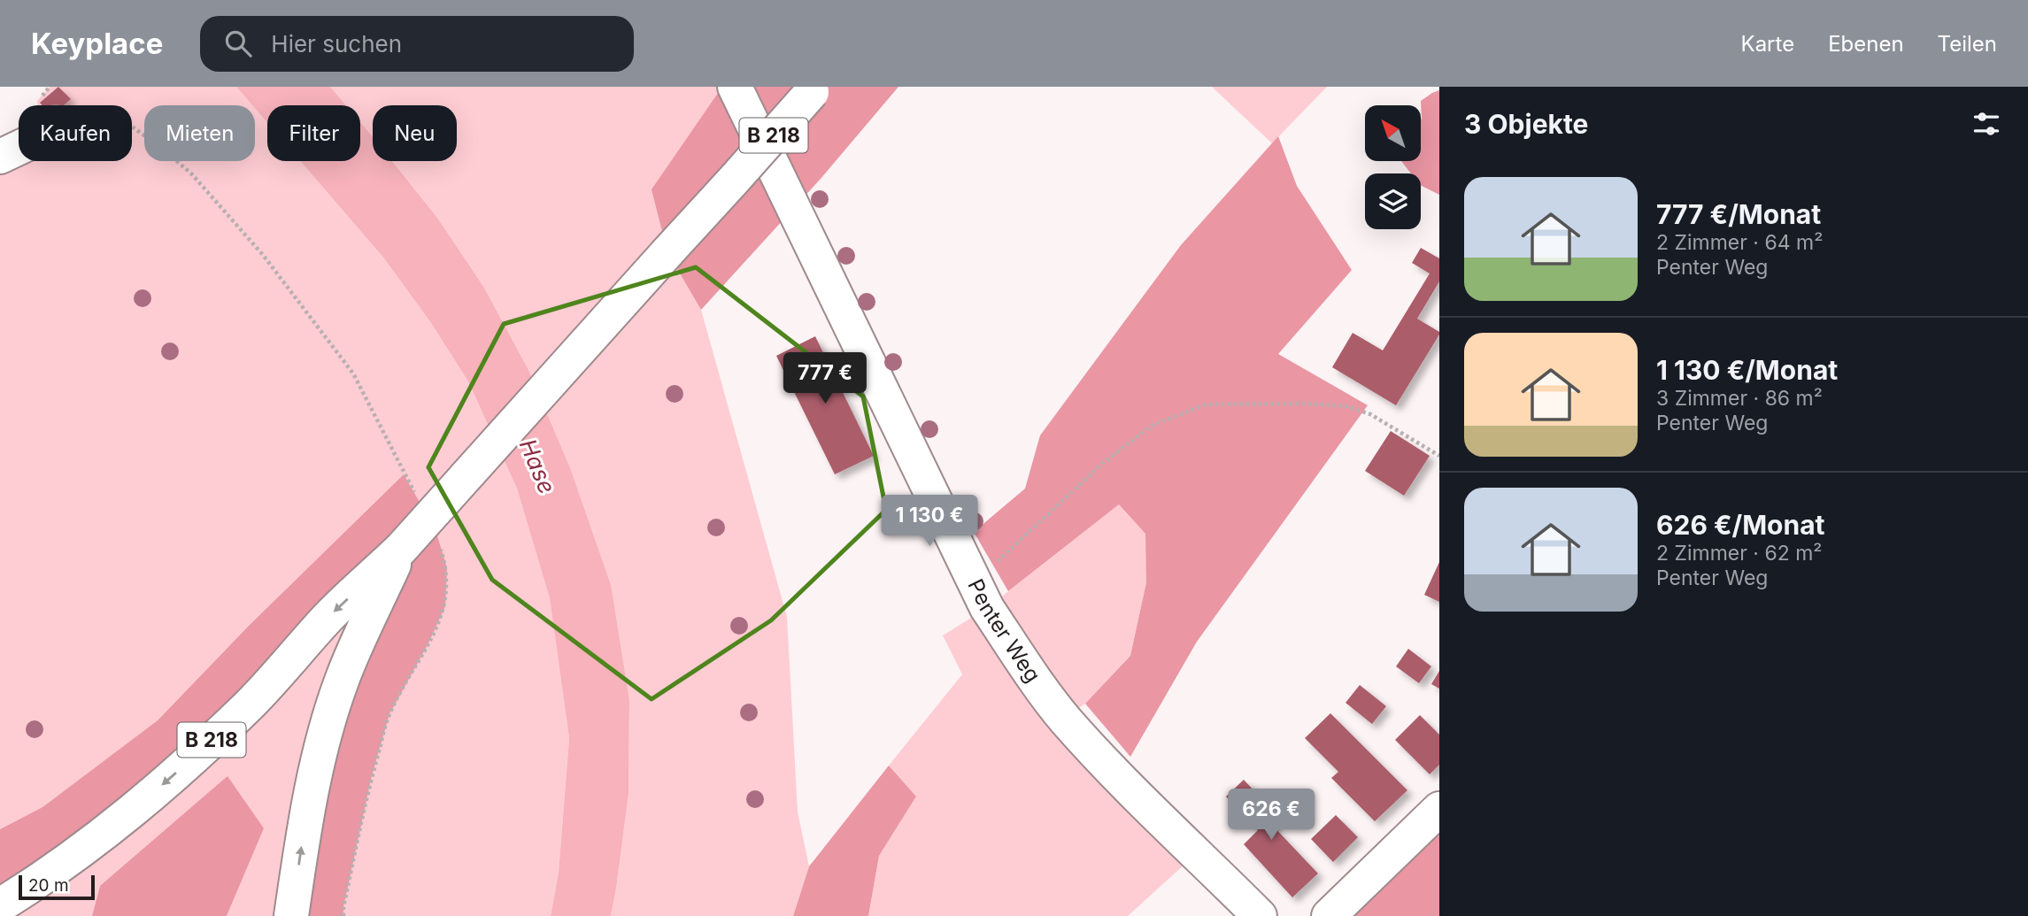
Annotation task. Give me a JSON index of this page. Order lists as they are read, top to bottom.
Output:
{
  "streets": {
    "main road": ["B 218", "Penter Weg"]
  },
  "water": ["Hase"],
  "scale_bar": "20 m",
  "north": "top left",
  "page": {
    "header": "Keyplace",
    "search": "Hier suchen",
    "nav": ["Karte", "Ebenen", "Teilen"],
    "heading": "3 Objekte",
    "chip": [
      "Kaufen",
      "Mieten",
      "Filter",
      "Neu"
    ],
    "list": [
      {
        "name": "777 €/Monat",
        "note": "2 Zimmer · 64 m² · Penter Weg"
      },
      {
        "name": "1 130 €/Monat",
        "note": "3 Zimmer · 86 m² · Penter Weg"
      },
      {
        "name": "626 €/Monat",
        "note": "2 Zimmer · 62 m² · Penter Weg"
      }
    ],
    "price": ["777 €", "1 130 €", "626 €"],
    "scale": "20 m"
  }
}
